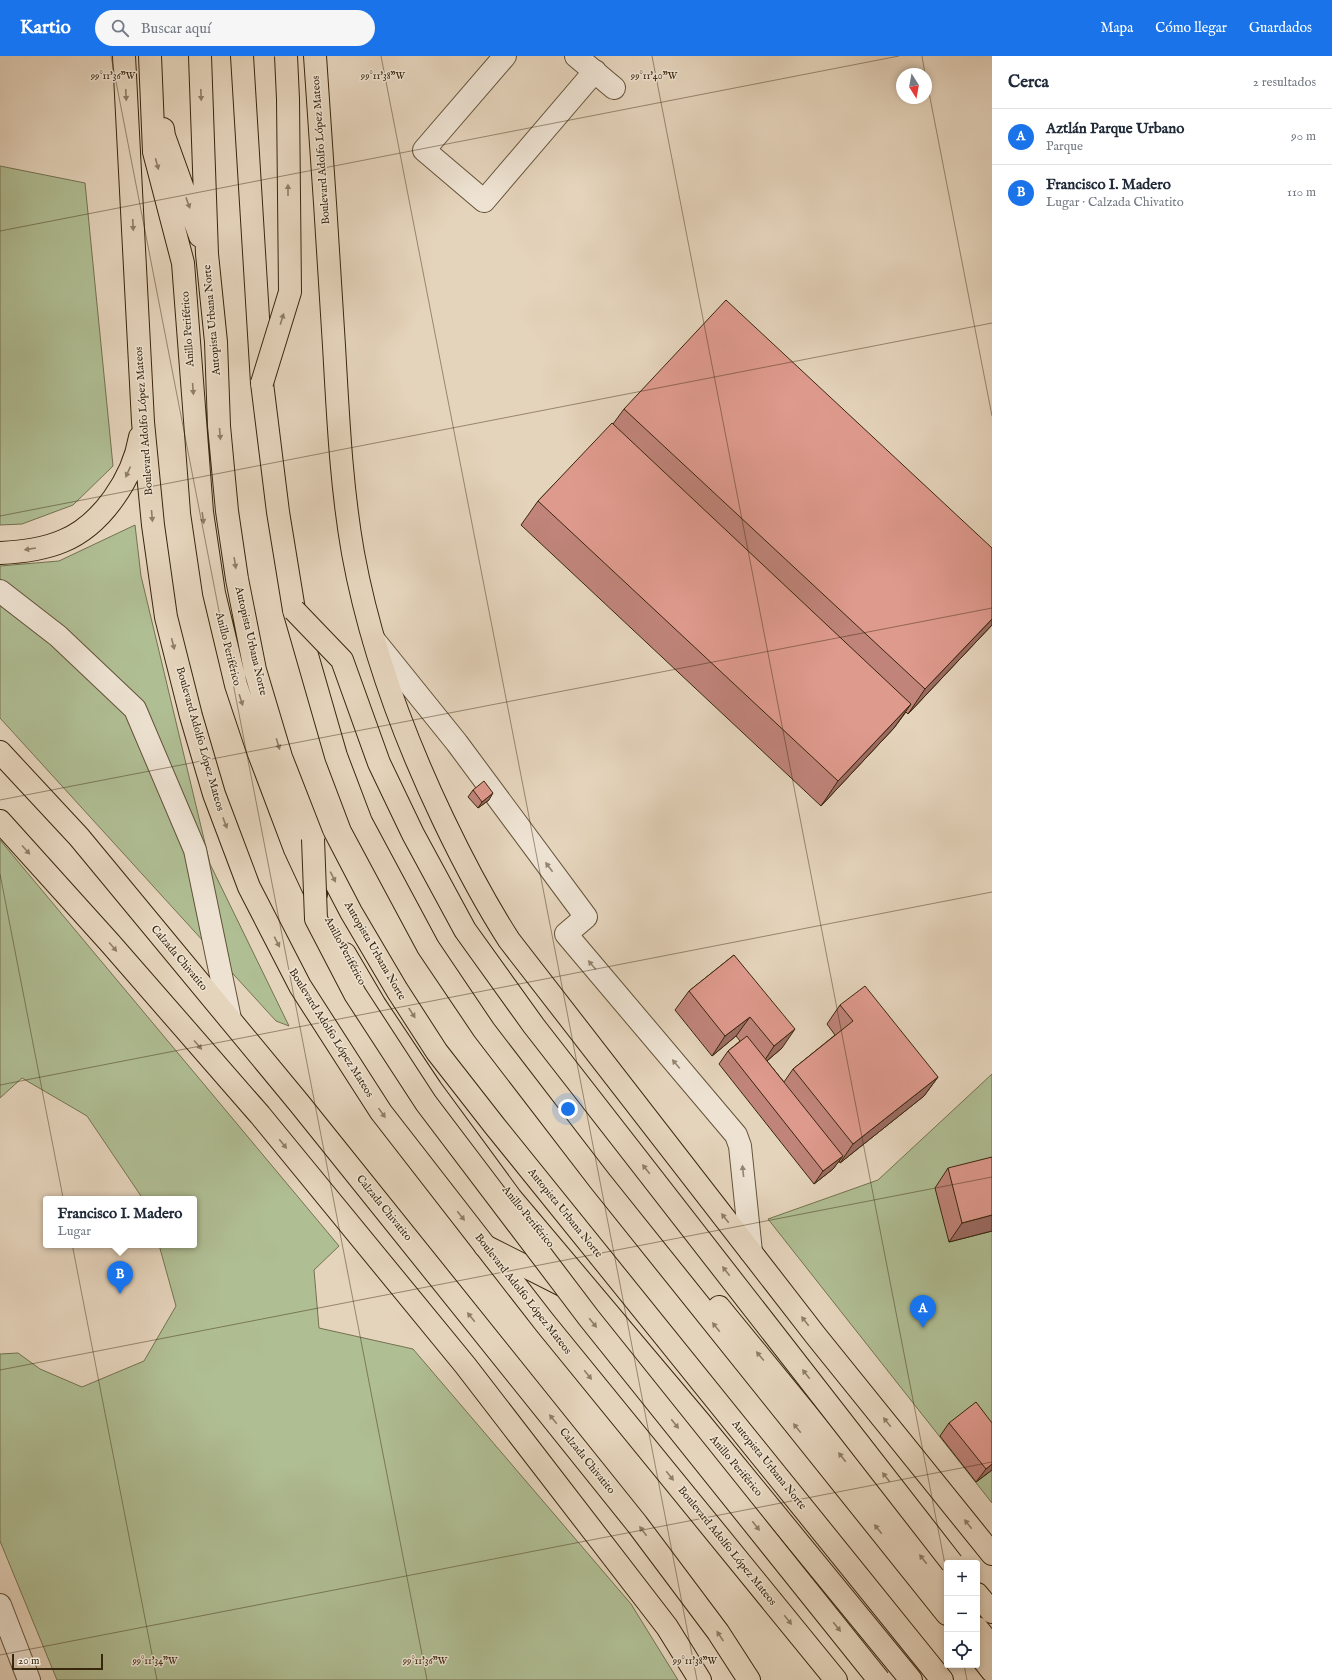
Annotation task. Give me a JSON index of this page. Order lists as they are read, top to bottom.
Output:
{
  "streets": {
    "main road": [
      "Boulevard Adolfo López Mateos",
      "Autopista Urbana Norte",
      "Anillo Periférico",
      "Calzada Chivatito"
    ]
  },
  "scale_bar": "20 m",
  "north": "bottom",
  "page": {
    "header": "Kartio",
    "search": "Buscar aquí",
    "nav": ["Mapa", "Cómo llegar", "Guardados"],
    "heading": ["Cerca", "2 resultados"],
    "list": [
      {
        "mark": "A",
        "name": "Aztlán Parque Urbano",
        "note": "Parque",
        "value": "90 m"
      },
      {
        "mark": "B",
        "name": "Francisco I. Madero",
        "note": "Lugar · Calzada Chivatito",
        "value": "110 m"
      }
    ],
    "popup": ["Francisco I. Madero", "Lugar"],
    "pins": ["B", "A"],
    "map_buttons": ["+", "−"],
    "scale": "20 m"
  },
  "coordinates": [
    "99°11'36\"W",
    "99°11'38\"W",
    "99°11'40\"W",
    "99°11'34\"W"
  ]
}
